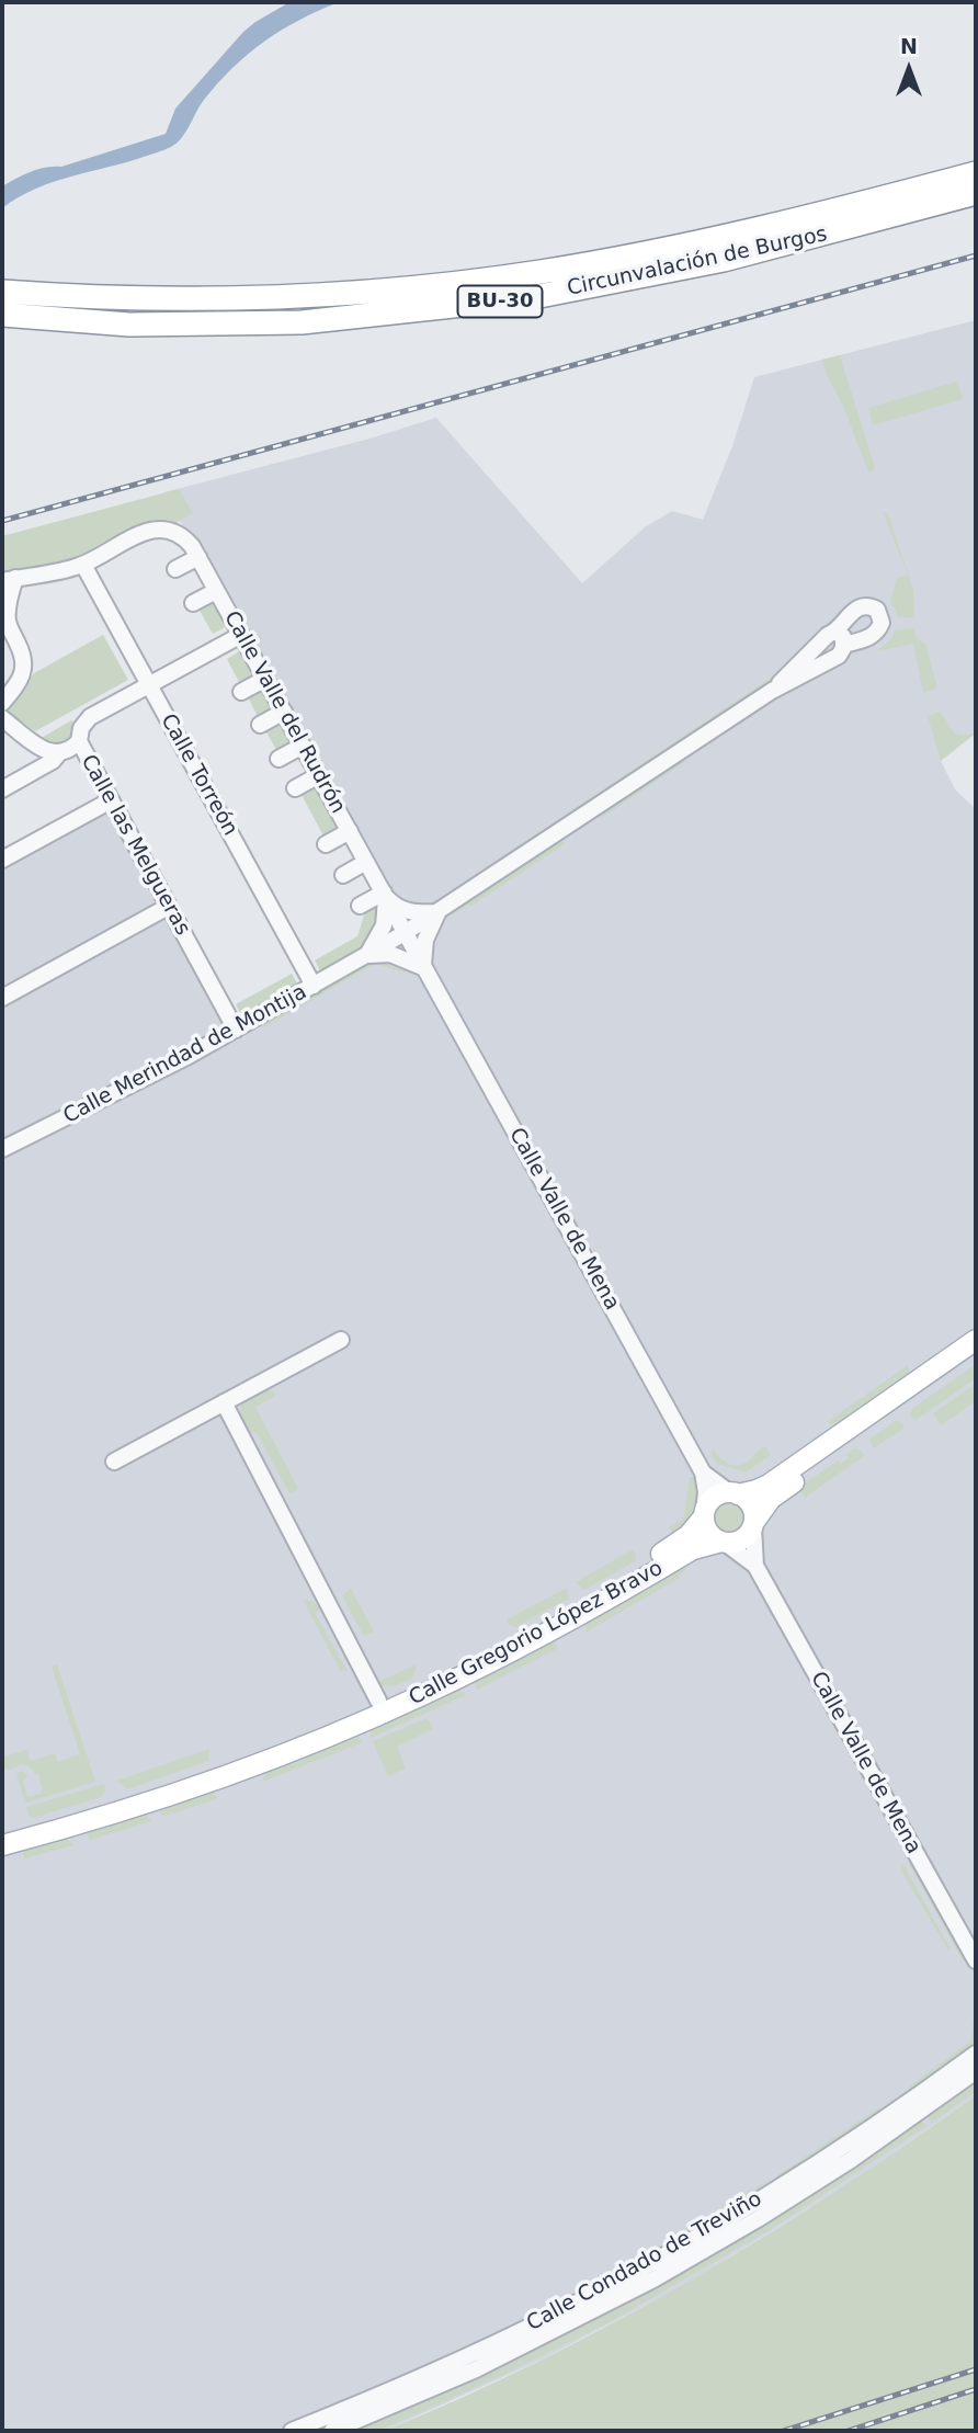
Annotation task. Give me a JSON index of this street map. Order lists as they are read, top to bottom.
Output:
{
  "streets": {
    "highway": ["Circunvalación de Burgos", "BU-30"],
    "main road": ["Calle Gregorio López Bravo"],
    "street": [
      "Calle Valle del Rudrón",
      "Calle Torreón",
      "Calle las Melgueras",
      "Calle Merindad de Montija",
      "Calle Valle de Mena",
      "Calle Condado de Treviño"
    ]
  },
  "crossings": [
    ["Calle Valle del Rudrón", "Calle Torreón"],
    ["Calle Valle del Rudrón", "Calle Merindad de Montija"],
    ["Calle Valle del Rudrón", "Calle Valle de Mena"],
    ["Calle Torreón", "Calle Merindad de Montija"],
    ["Calle las Melgueras", "Calle Merindad de Montija"],
    ["Calle Merindad de Montija", "Calle Valle de Mena"],
    ["Calle Valle de Mena", "Calle Gregorio López Bravo"]
  ],
  "north": "top"
}
